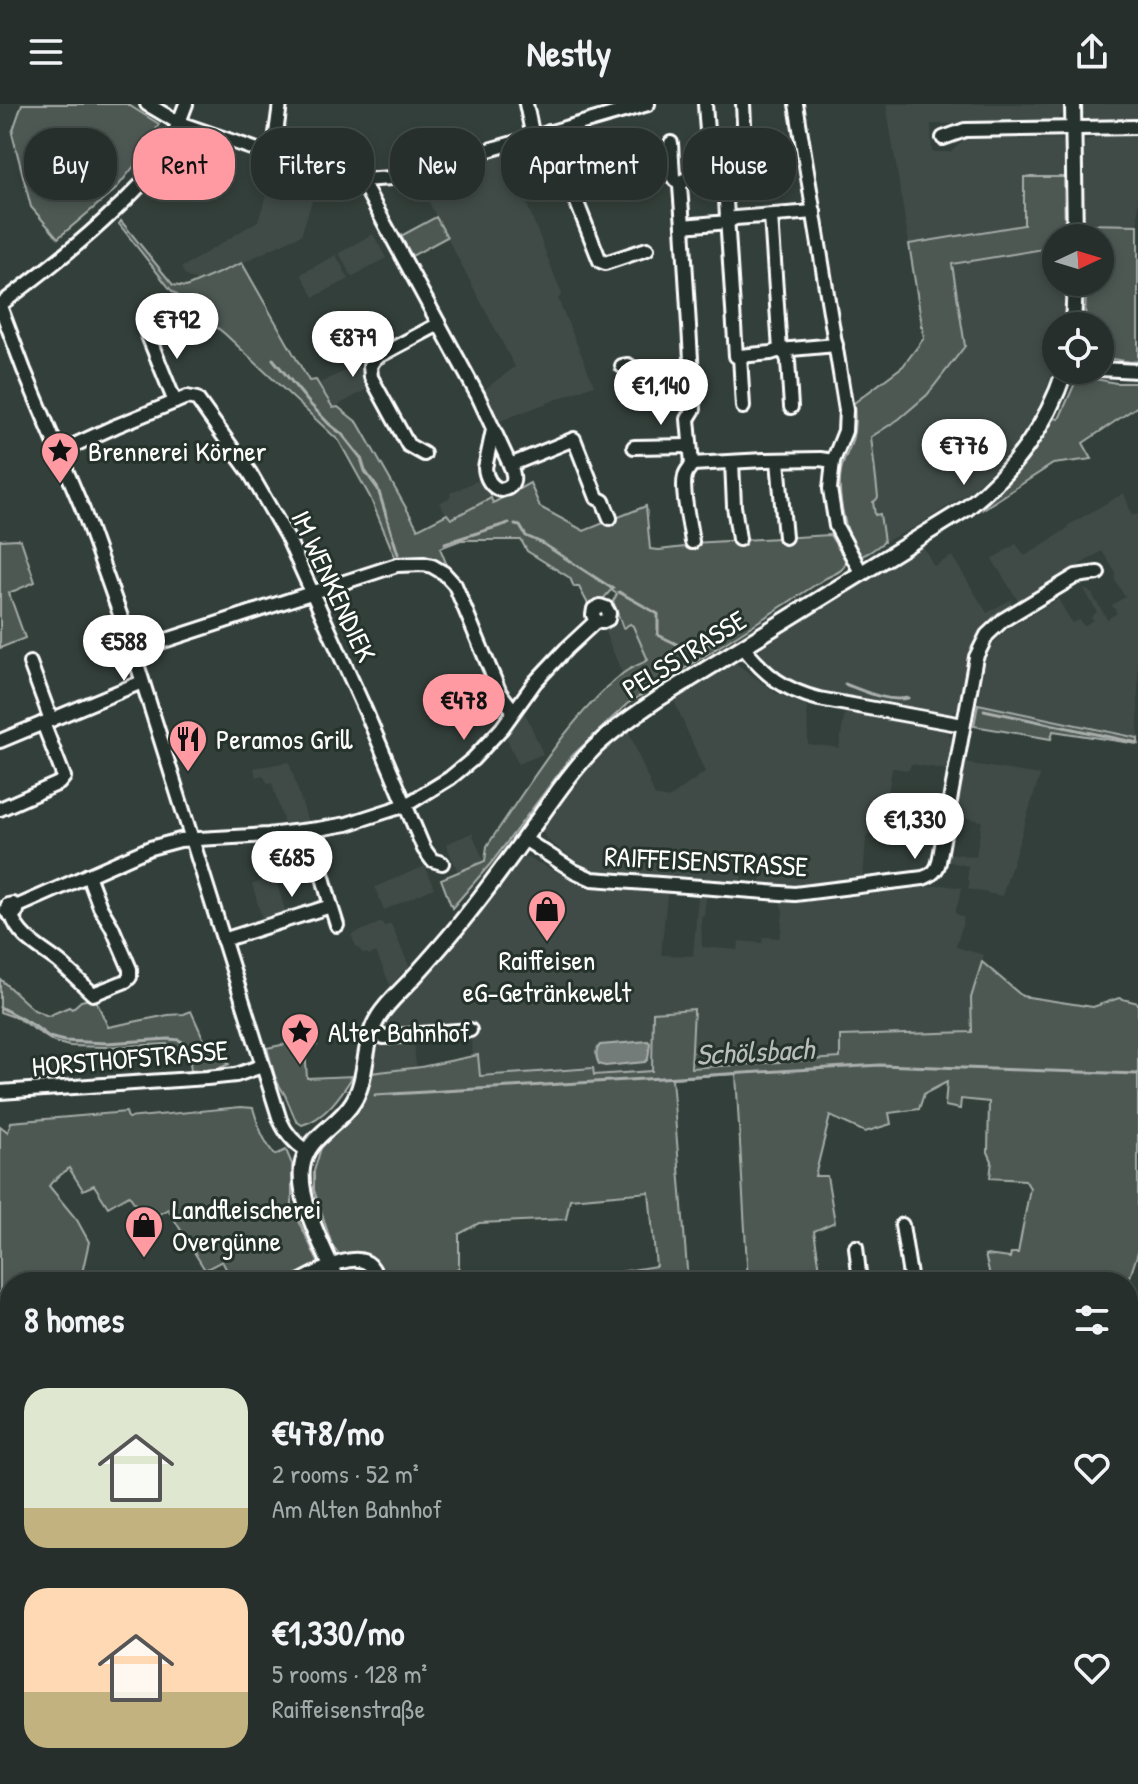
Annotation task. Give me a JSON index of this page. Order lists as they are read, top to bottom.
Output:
{
  "streets": {
    "main road": ["PELSSTRASSE"],
    "street": ["IM WENKENDIEK", "RAIFFEISENSTRASSE", "HORSTHOFSTRASSE"]
  },
  "crossings": [
    ["PELSSTRASSE", "RAIFFEISENSTRASSE"]
  ],
  "water": ["Schölsbach"],
  "places": {
    "place": ["Brennerei Körner", "Alter Bahnhof"],
    "restaurant": ["Peramos Grill"],
    "shop": ["Raiffeisen eG-Getränkewelt", "Landfleischerei Overgünne"]
  },
  "north": "right",
  "page": {
    "header": "Nestly",
    "chip": [
      "Buy",
      "Rent",
      "Filters",
      "New",
      "Apartment",
      "House"
    ],
    "price": [
      "€792",
      "€879",
      "€1,140",
      "€776",
      "€588",
      "€478",
      "€1,330",
      "€685"
    ],
    "heading": "8 homes",
    "list": [
      {
        "name": "€478/mo",
        "note": "2 rooms · 52 m² · Am Alten Bahnhof"
      },
      {
        "name": "€1,330/mo",
        "note": "5 rooms · 128 m² · Raiffeisenstraße"
      }
    ]
  }
}
